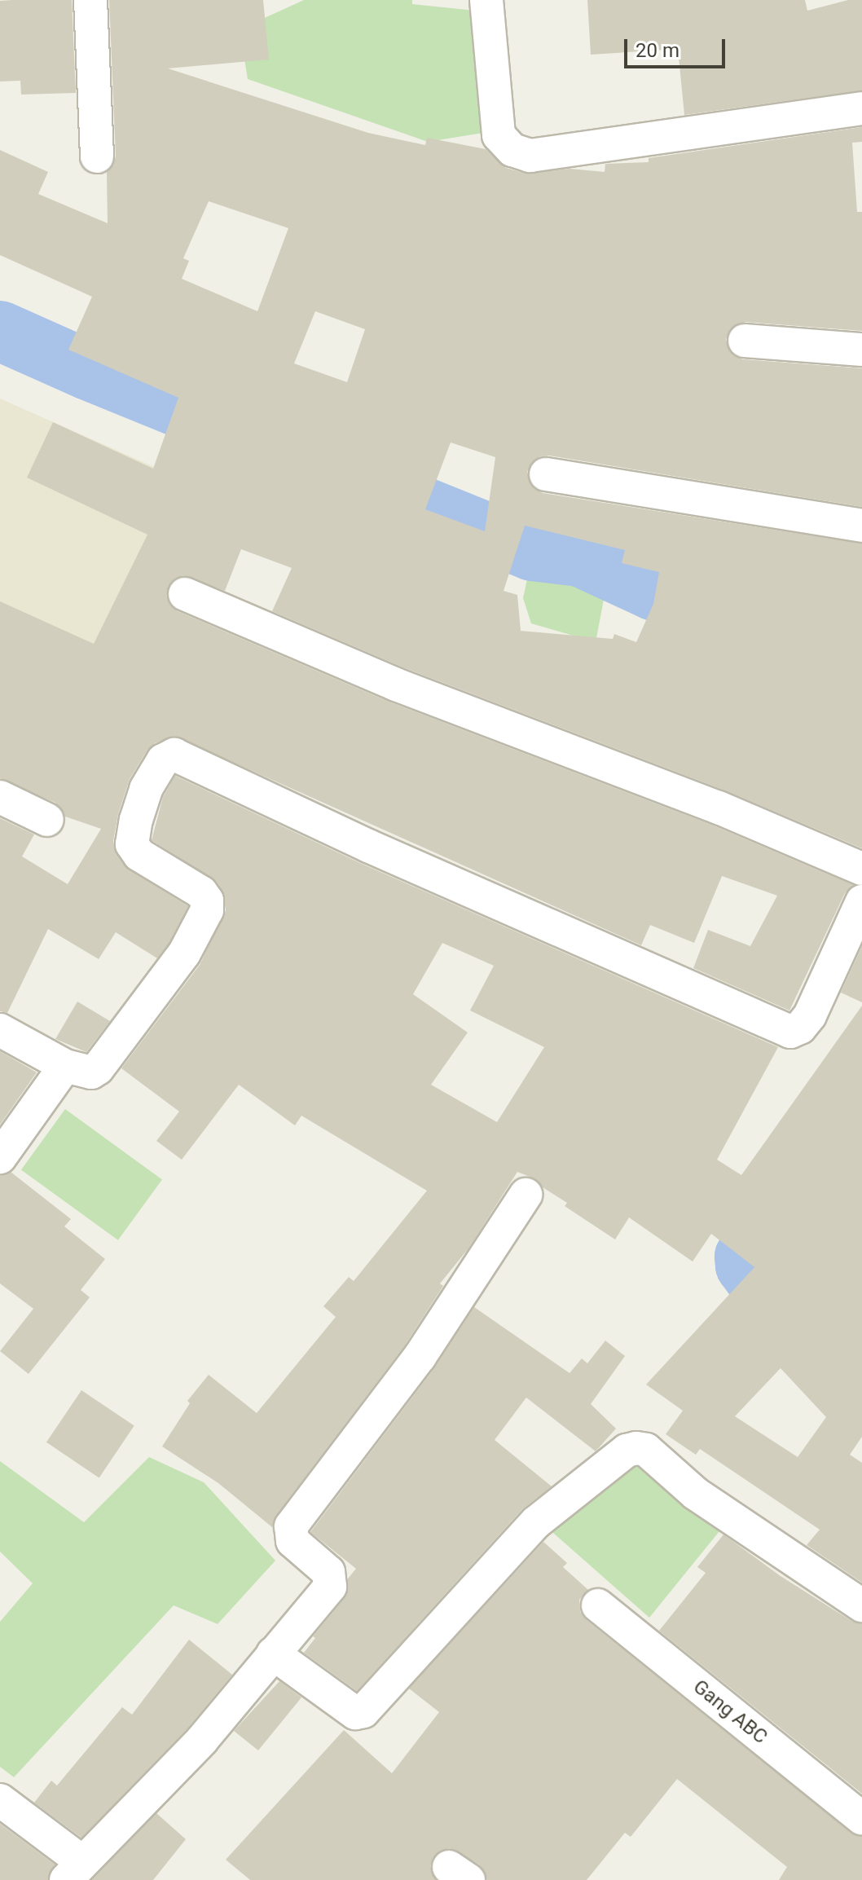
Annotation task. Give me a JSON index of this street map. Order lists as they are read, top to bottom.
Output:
{
  "streets": {
    "street": ["Gang ABC"]
  },
  "scale_bar": "20 m"
}
